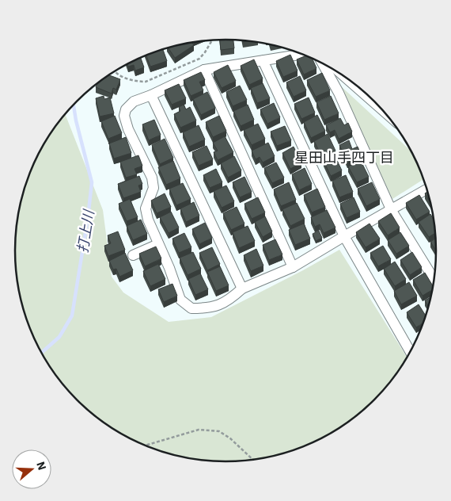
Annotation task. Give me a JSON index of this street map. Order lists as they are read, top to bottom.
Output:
{
  "districts": ["星田山手四丁目"],
  "water": ["打上川"],
  "north": "right"
}
